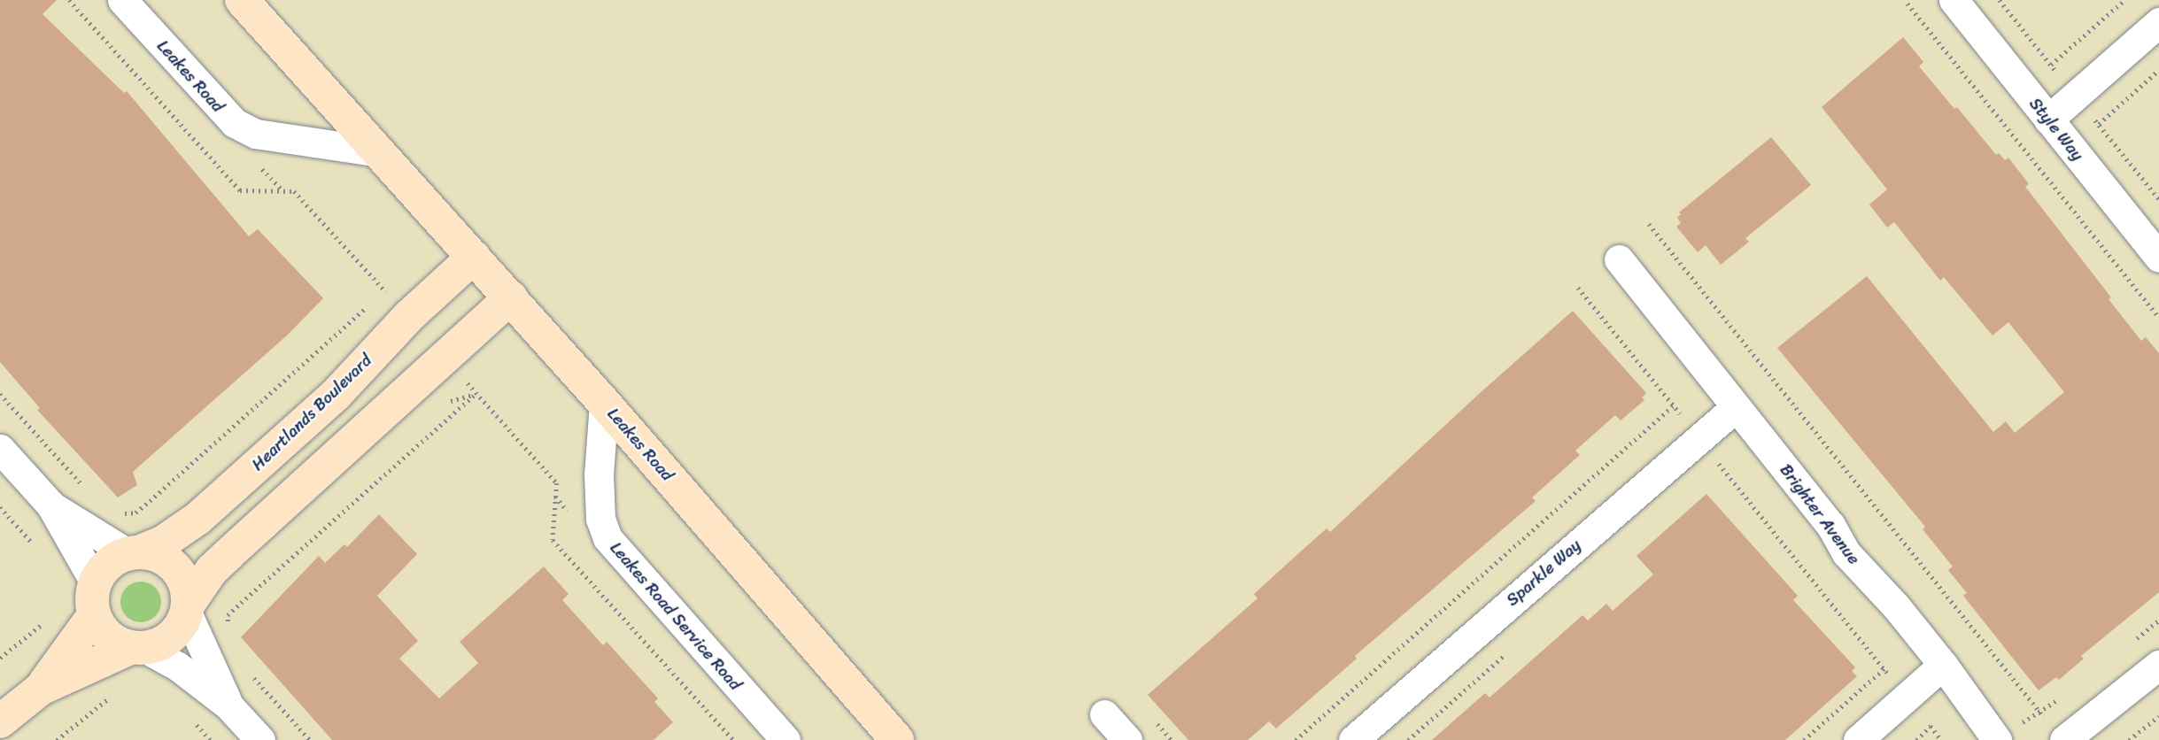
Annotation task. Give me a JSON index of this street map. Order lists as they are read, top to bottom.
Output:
{
  "streets": {
    "street": [
      "Leakes Road",
      "Style Way",
      "Heartlands Boulevard",
      "Brighter Avenue",
      "Sparkle Way",
      "Leakes Road Service Road"
    ]
  },
  "crossings": [
    ["Leakes Road", "Heartlands Boulevard"],
    ["Leakes Road", "Leakes Road Service Road"],
    ["Brighter Avenue", "Sparkle Way"]
  ]
}
